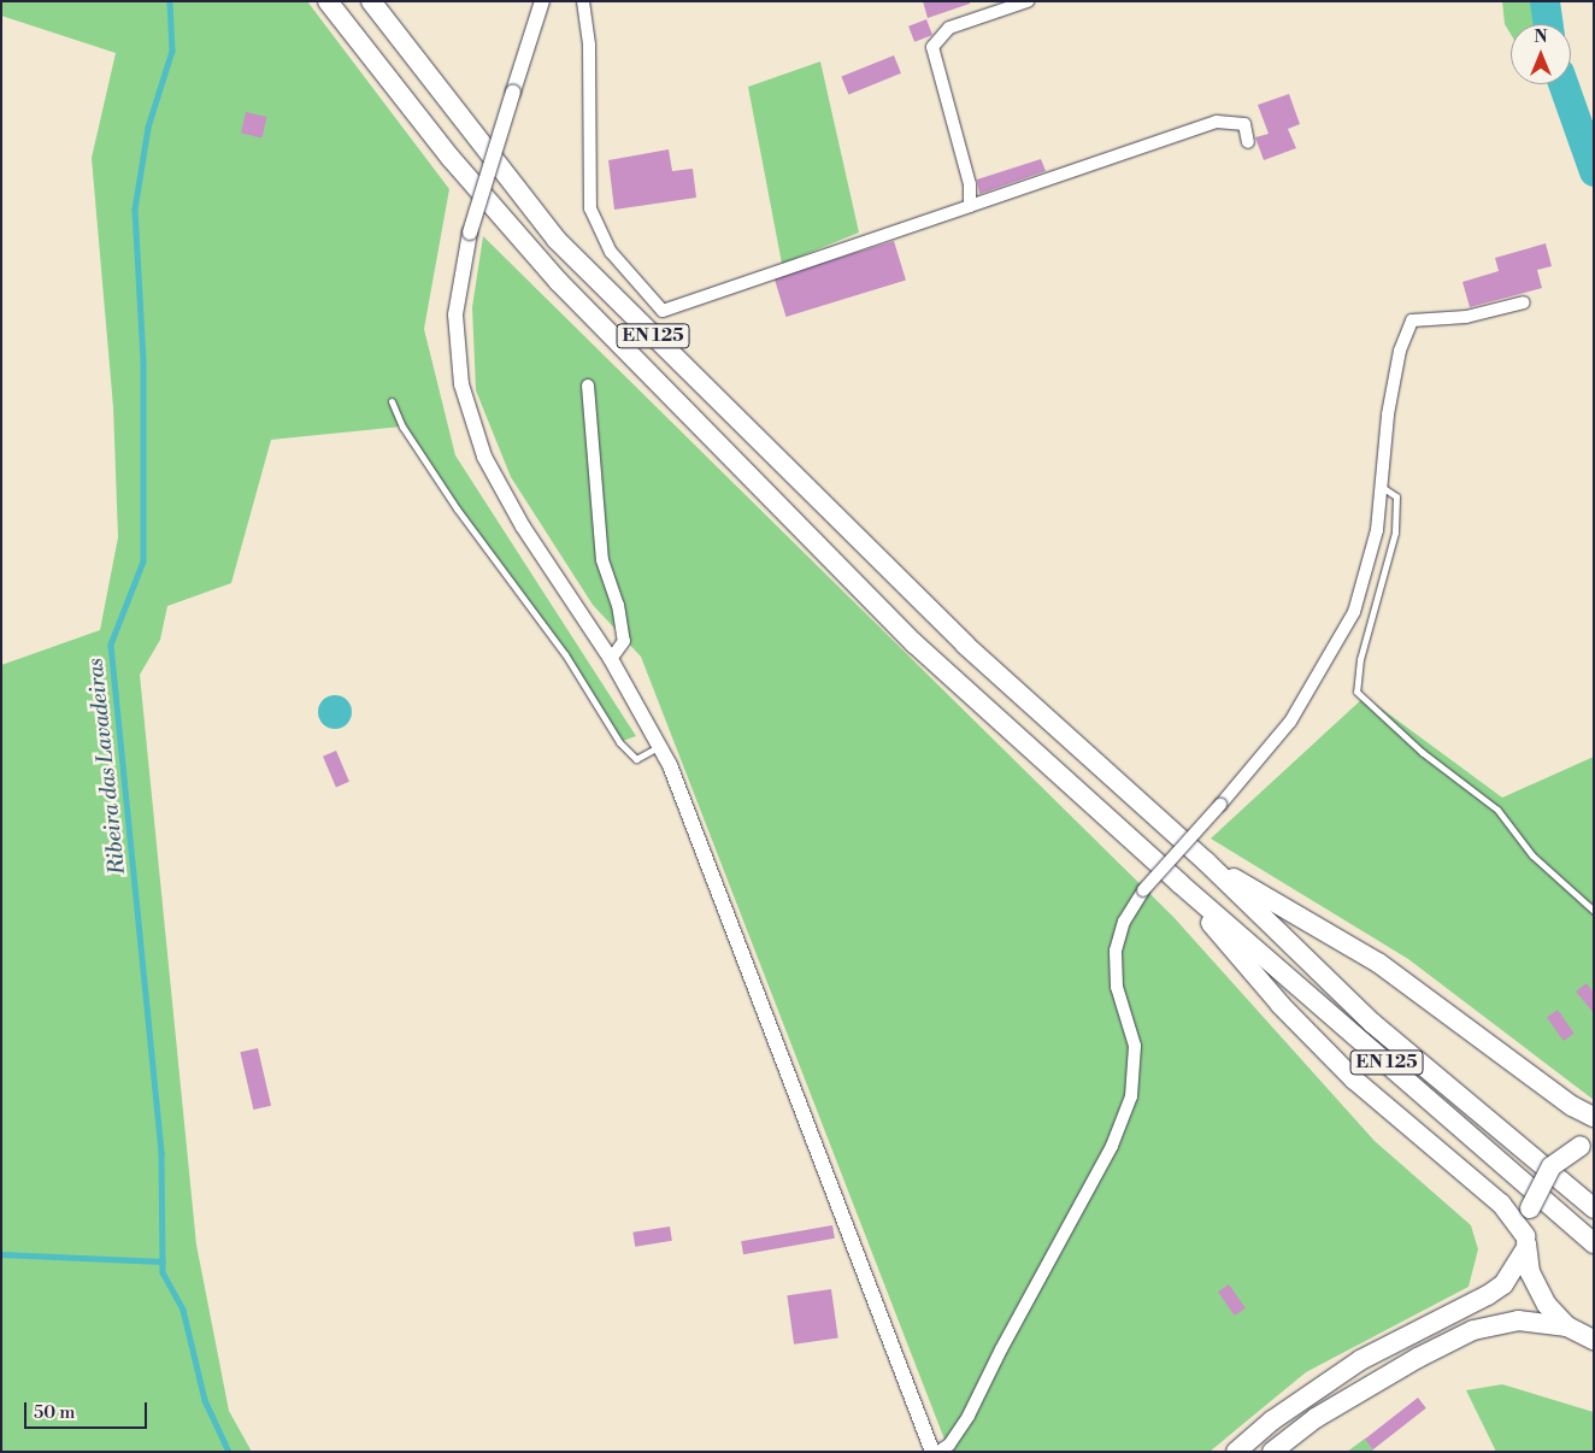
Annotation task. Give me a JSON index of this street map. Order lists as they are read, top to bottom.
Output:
{
  "streets": {
    "main road": ["EN 125"]
  },
  "water": ["Ribeira das Lavadeiras"],
  "scale_bar": "50 m",
  "north": "top"
}
